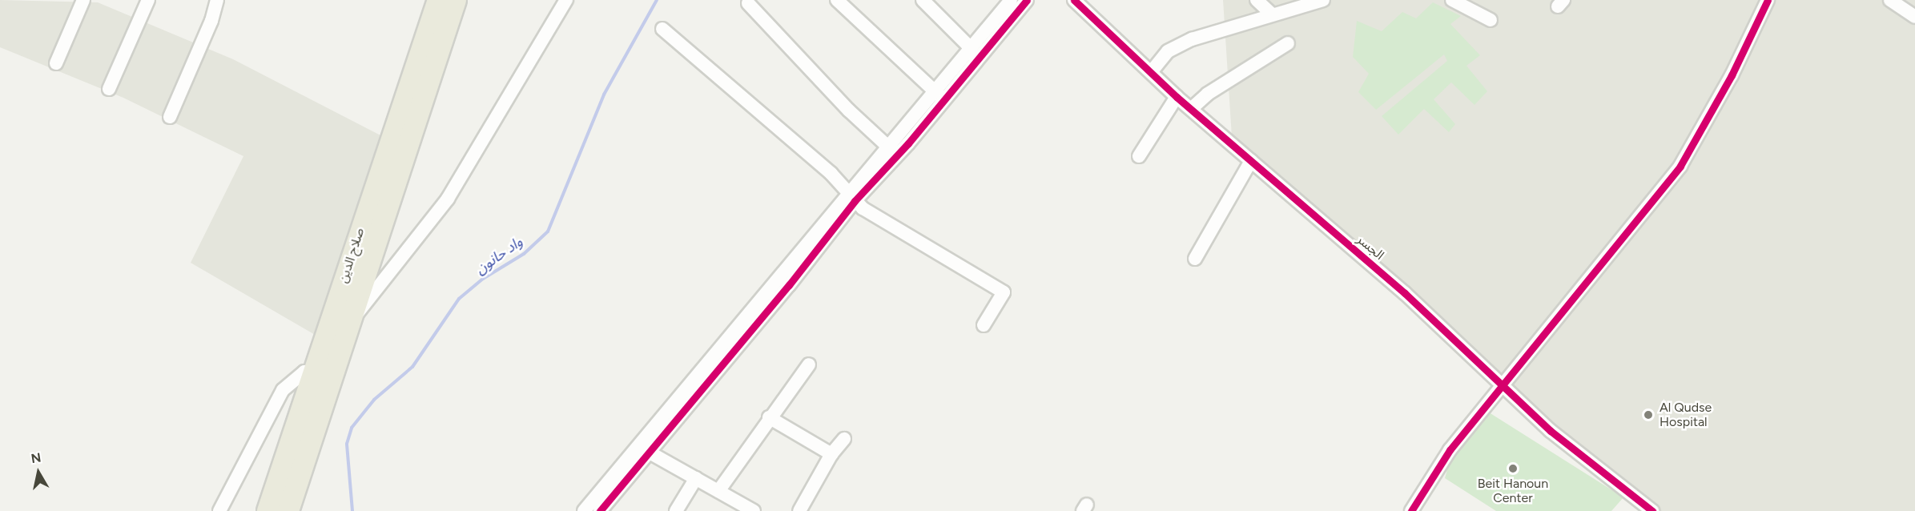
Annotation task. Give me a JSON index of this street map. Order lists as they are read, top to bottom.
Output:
{
  "streets": {
    "highway": ["صلاح الدين"],
    "street": ["الجسر"]
  },
  "water": ["واد حانون"],
  "places": ["Al Qudse Hospital", "Beit Hanoun Center"],
  "north": "top"
}
